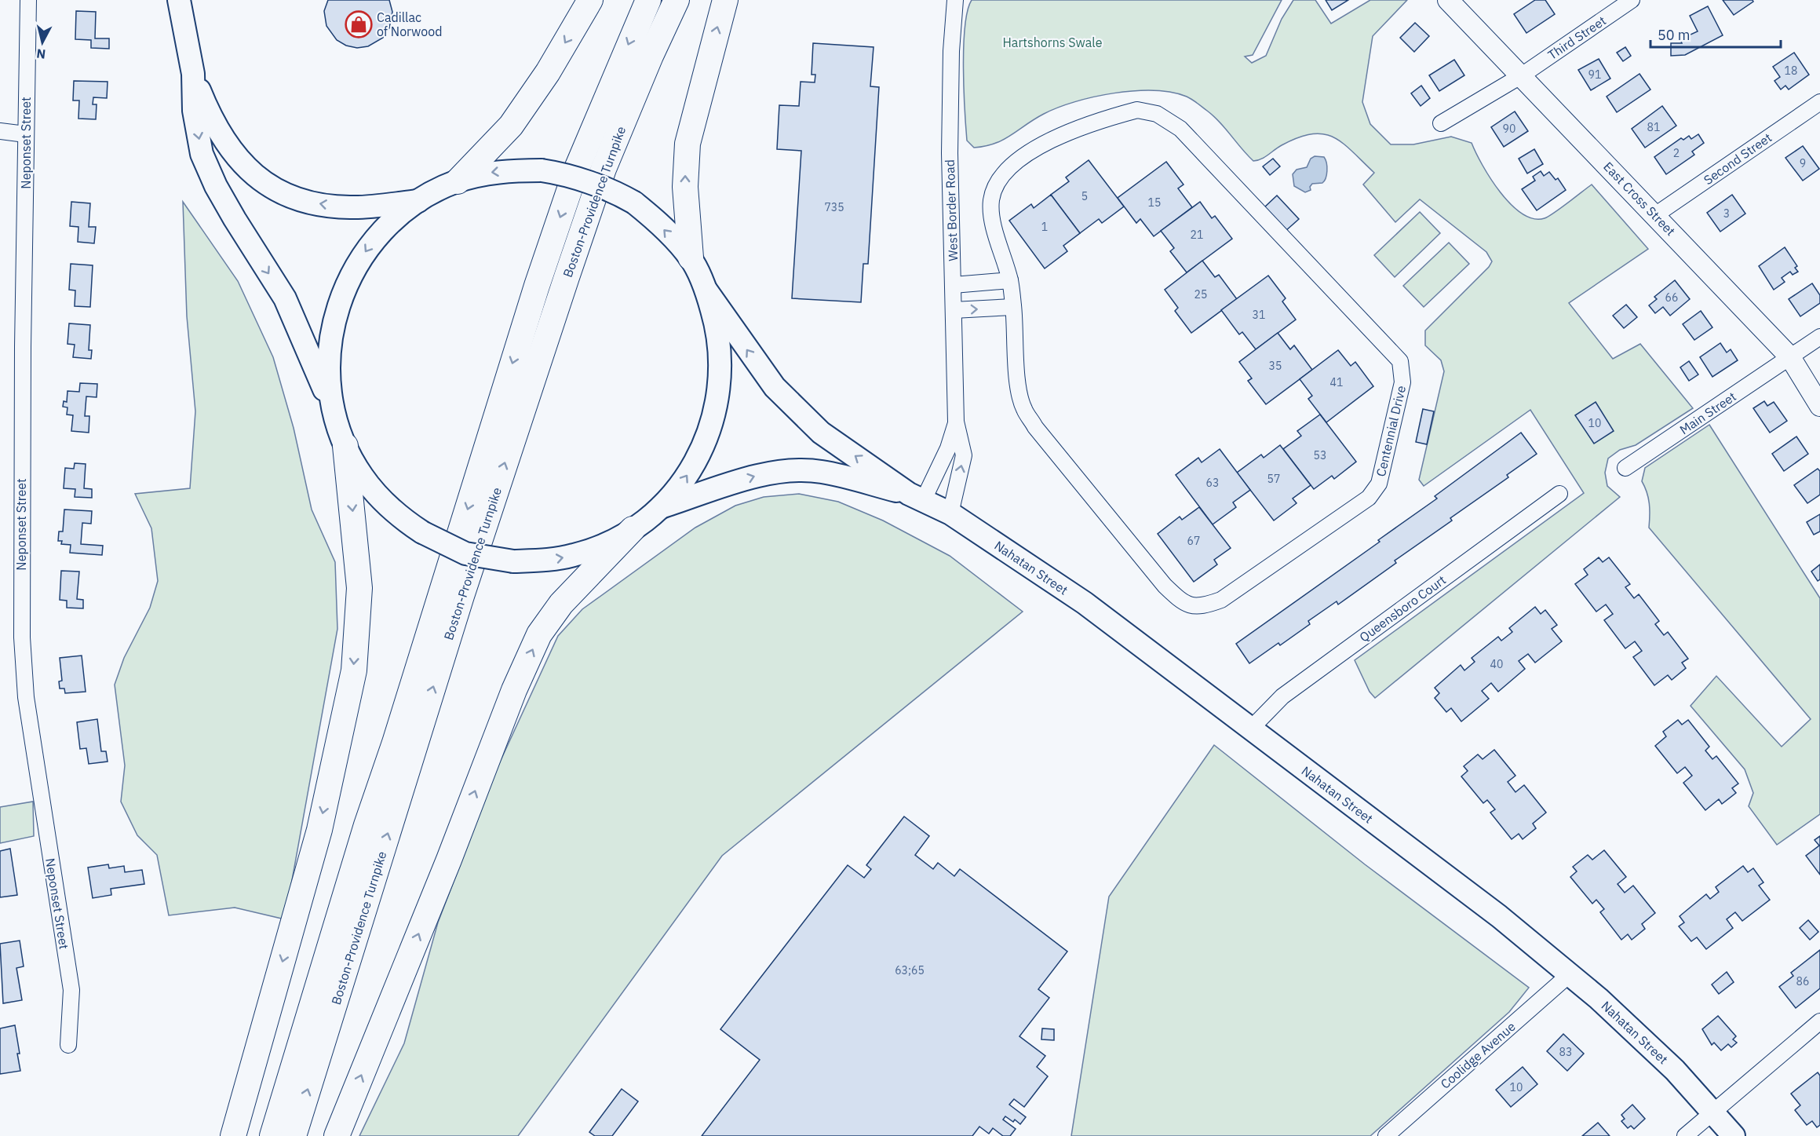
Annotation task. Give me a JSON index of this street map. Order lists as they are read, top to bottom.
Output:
{
  "streets": {
    "main road": ["Boston-Providence Turnpike", "Nahatan Street"],
    "street": [
      "Third Street",
      "Neponset Street",
      "Second Street",
      "East Cross Street",
      "West Border Road",
      "Main Street",
      "Centennial Drive",
      "Queensboro Court",
      "Coolidge Avenue"
    ]
  },
  "crossings": [
    ["Third Street", "East Cross Street"],
    ["Second Street", "East Cross Street"],
    ["East Cross Street", "Main Street"],
    ["Nahatan Street", "Queensboro Court"],
    ["Nahatan Street", "Coolidge Avenue"]
  ],
  "parks": ["Hartshorns Swale"],
  "places": {
    "shop": ["Cadillac of Norwood"]
  },
  "house_numbers": [
    "18",
    "91",
    "81",
    "90",
    "2",
    "9",
    "5",
    "15",
    "735",
    "3",
    "1",
    "21",
    "25",
    "66",
    "31",
    "35",
    "41",
    "10",
    "53",
    "57",
    "63",
    "67",
    "40",
    "63;65",
    "86",
    "83",
    "10"
  ],
  "scale_bar": "50 m",
  "north": "bottom"
}
